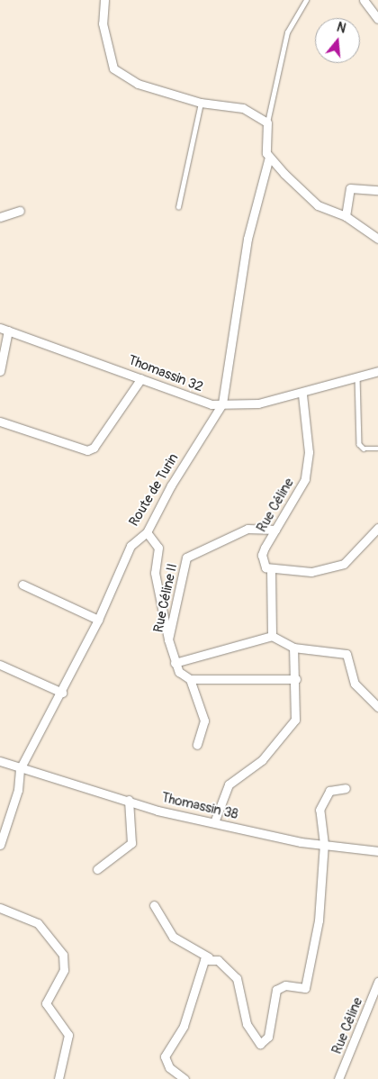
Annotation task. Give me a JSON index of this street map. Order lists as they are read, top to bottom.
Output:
{
  "streets": {
    "street": [
      "Thomassin 32",
      "Route de Turin",
      "Rue Céline",
      "Rue Céline II",
      "Thomassin 38"
    ]
  },
  "crossings": [
    ["Thomassin 32", "Route de Turin"],
    ["Thomassin 32", "Rue Céline"],
    ["Route de Turin", "Thomassin 38"],
    ["Rue Céline", "Rue Céline II"]
  ],
  "north": "top"
}
